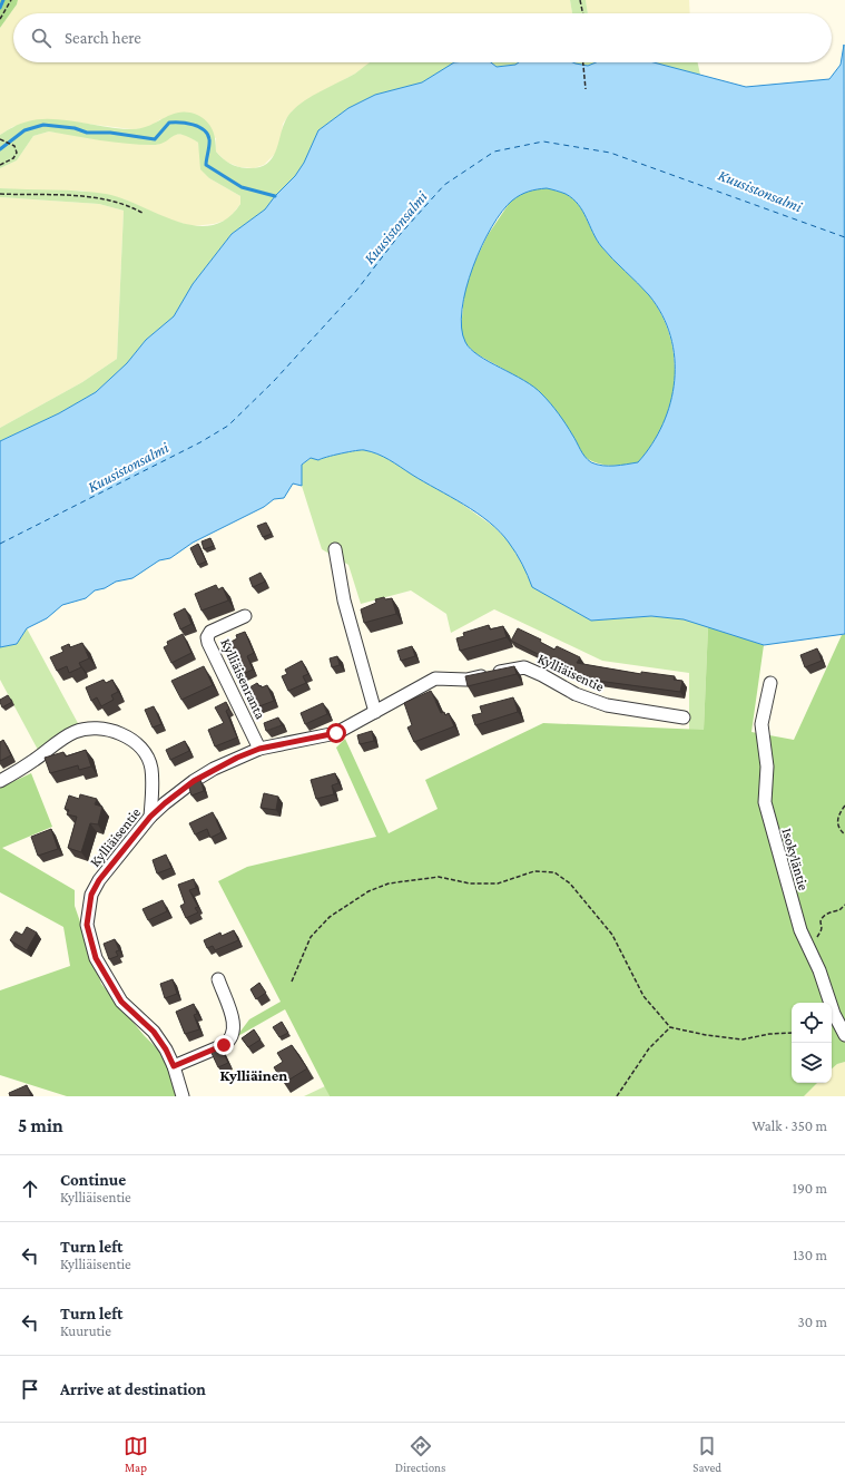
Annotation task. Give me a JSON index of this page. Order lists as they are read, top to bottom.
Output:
{
  "streets": {
    "street": ["Kylliäisentie", "Kylliäisenranta", "Isokyläntie"]
  },
  "crossings": [
    ["Kylliäisentie", "Kylliäisenranta"]
  ],
  "districts": ["Kylliäinen"],
  "water": ["Kuusistonsalmi"],
  "page": {
    "search": "Search here",
    "heading": ["5 min", "Walk · 350 m"],
    "list": [
      ["Continue", "Kylliäisentie", "190 m"],
      ["Turn left", "Kylliäisentie", "130 m"],
      ["Turn left", "Kuurutie", "30 m"],
      "Arrive at destination"
    ],
    "nav": ["Map", "Directions", "Saved"]
  }
}
